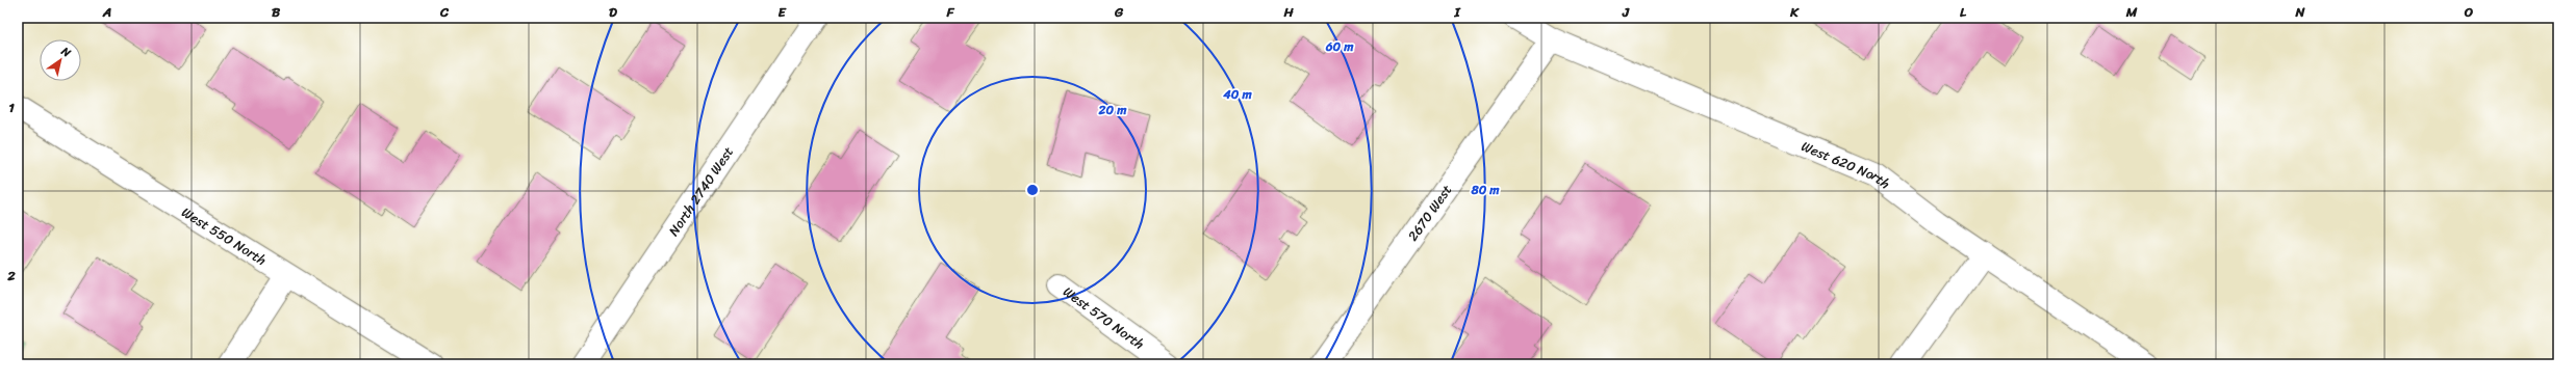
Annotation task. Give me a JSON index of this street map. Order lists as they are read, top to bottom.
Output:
{
  "streets": {
    "street": [
      "West 620 North",
      "North 2740 West",
      "2670 West",
      "West 550 North",
      "West 570 North"
    ]
  },
  "crossings": [
    ["West 620 North", "2670 West"]
  ],
  "north": "top right",
  "grid": {
    "columns": [
      "A",
      "B",
      "C",
      "D",
      "E",
      "F",
      "G",
      "H",
      "I",
      "J",
      "K",
      "L",
      "M",
      "N",
      "O"
    ],
    "rows": ["1", "2"]
  },
  "rings": [
    "60 m",
    "40 m",
    "20 m",
    "80 m"
  ]
}
